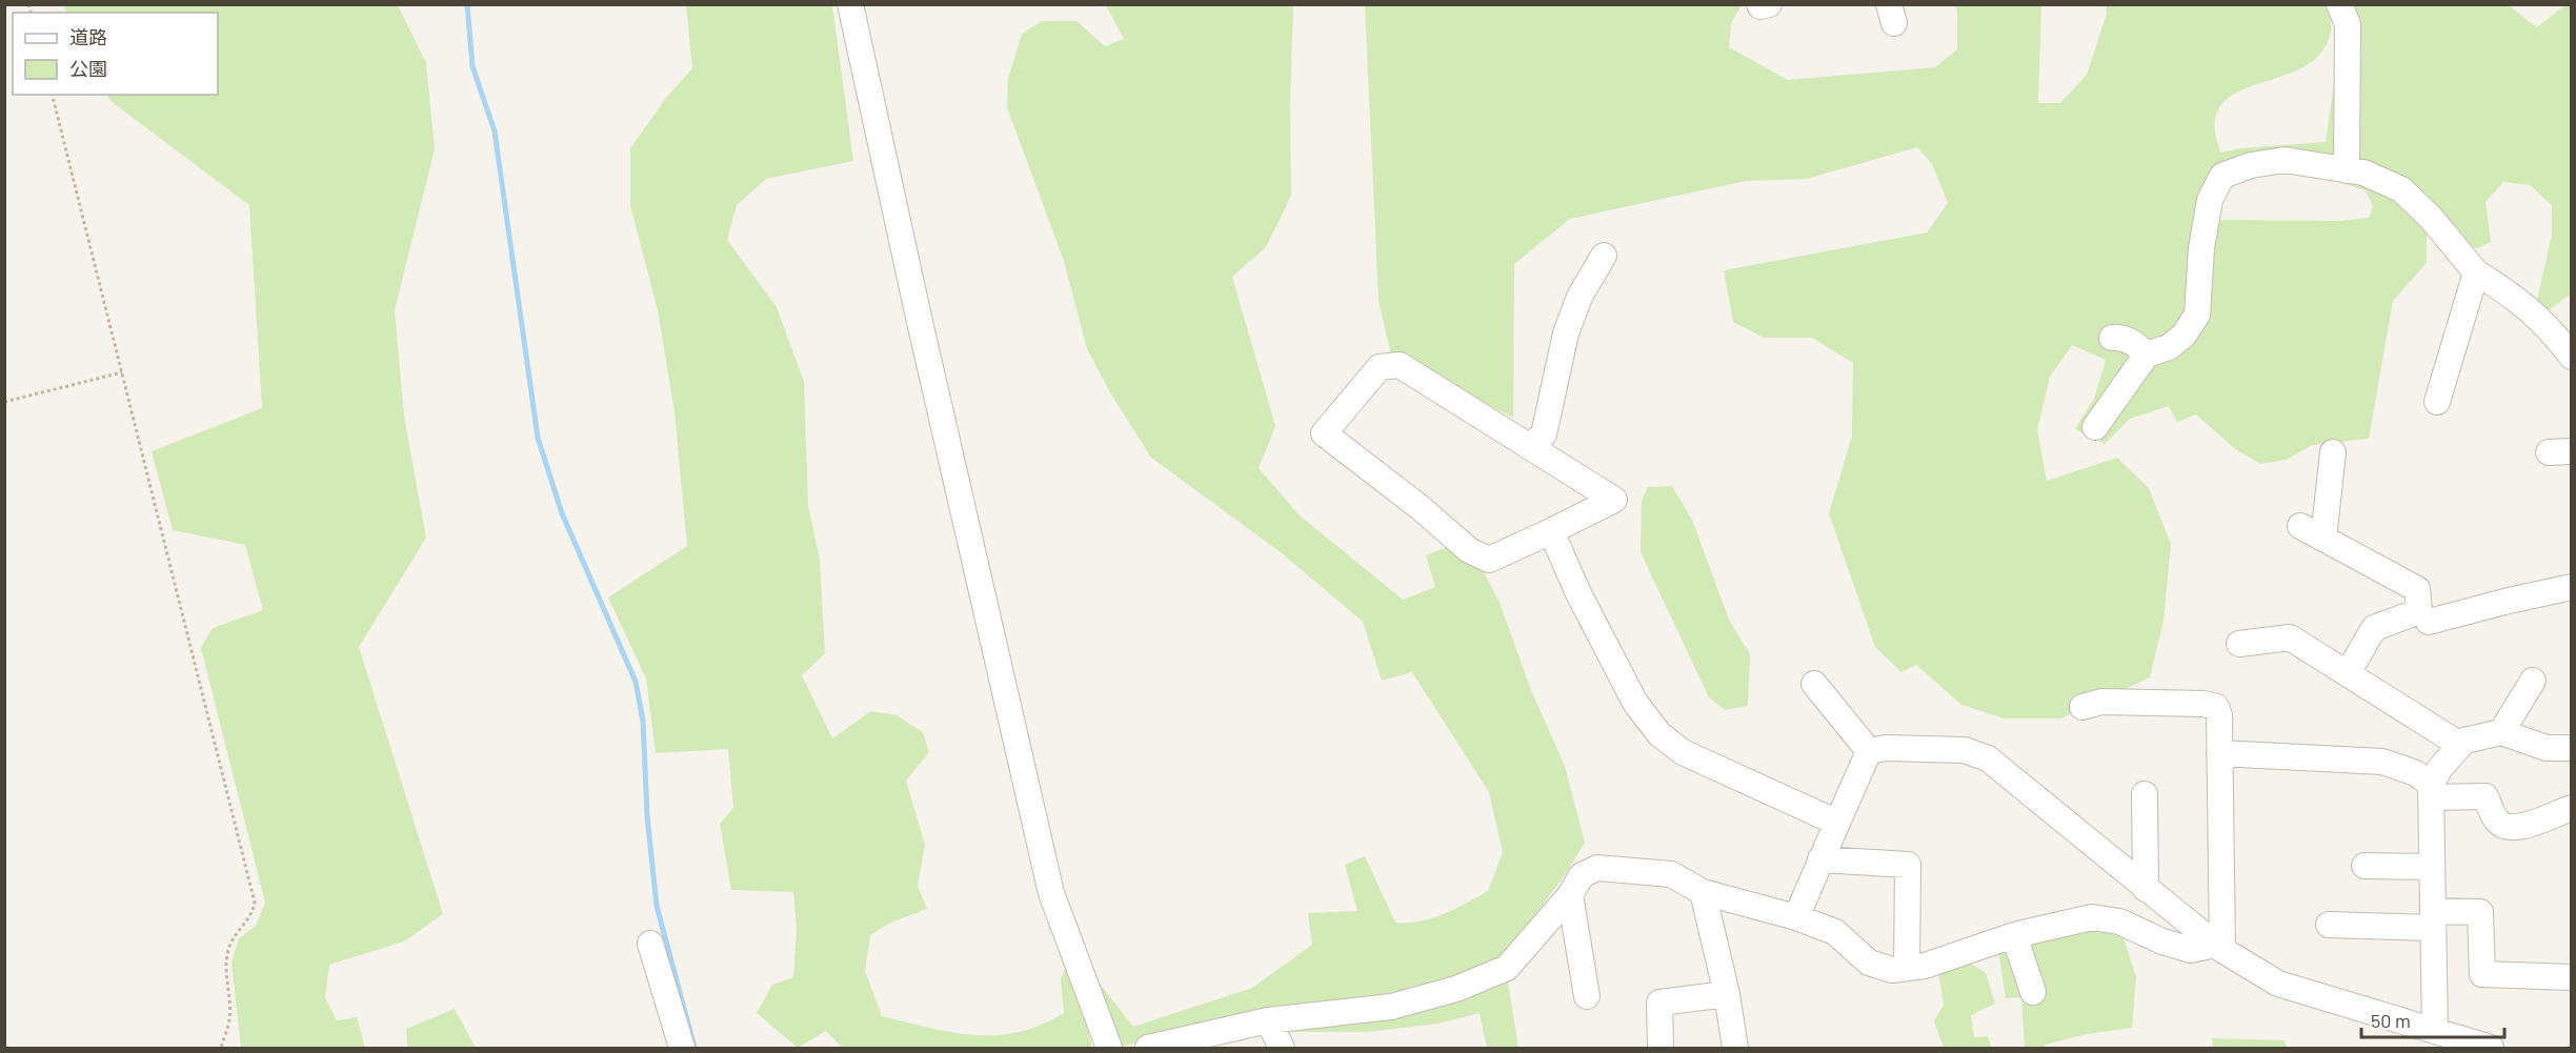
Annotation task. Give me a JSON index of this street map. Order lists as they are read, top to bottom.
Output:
{
  "legend": ["道路", "公園"],
  "scale_bar": "50 m"
}
